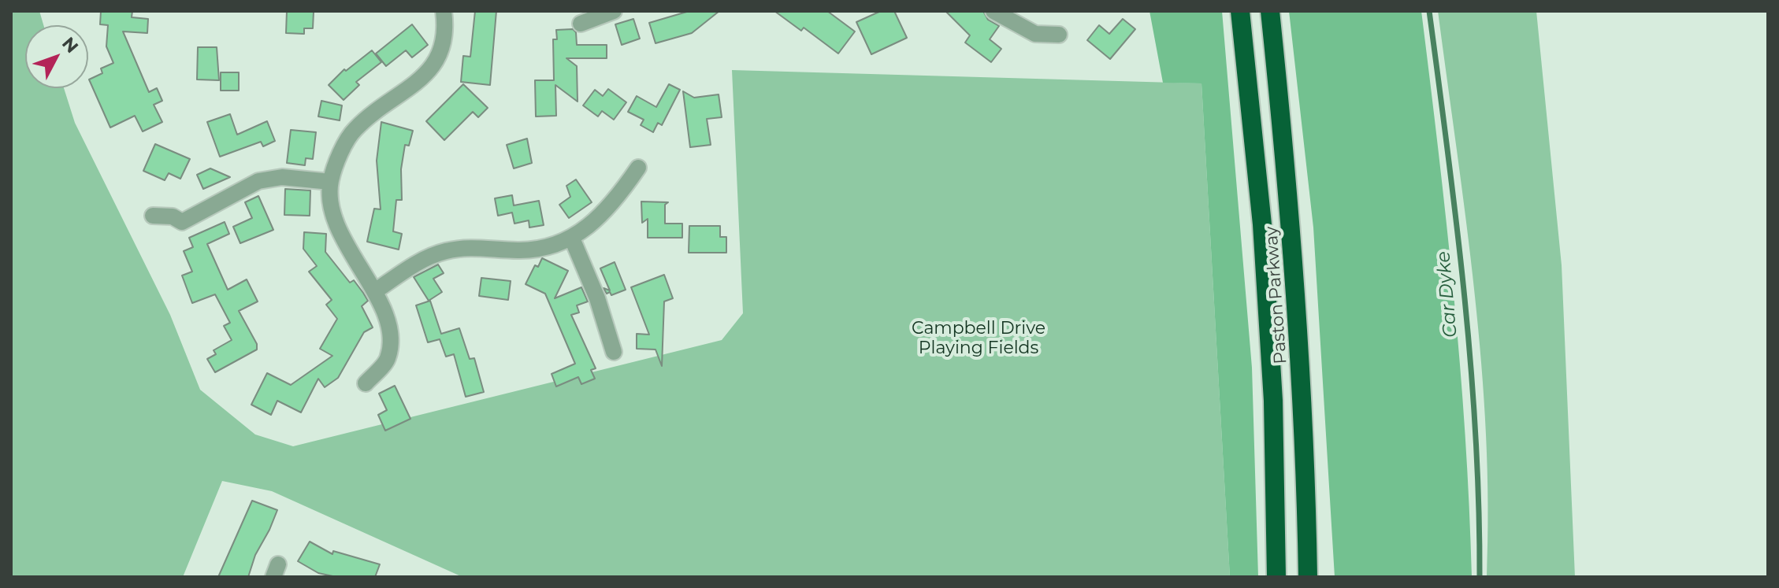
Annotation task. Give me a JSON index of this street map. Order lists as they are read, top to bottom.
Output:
{
  "streets": {
    "highway": ["Paston Parkway"]
  },
  "water": ["Car Dyke"],
  "parks": ["Campbell Drive Playing Fields"],
  "north": "top right"
}
